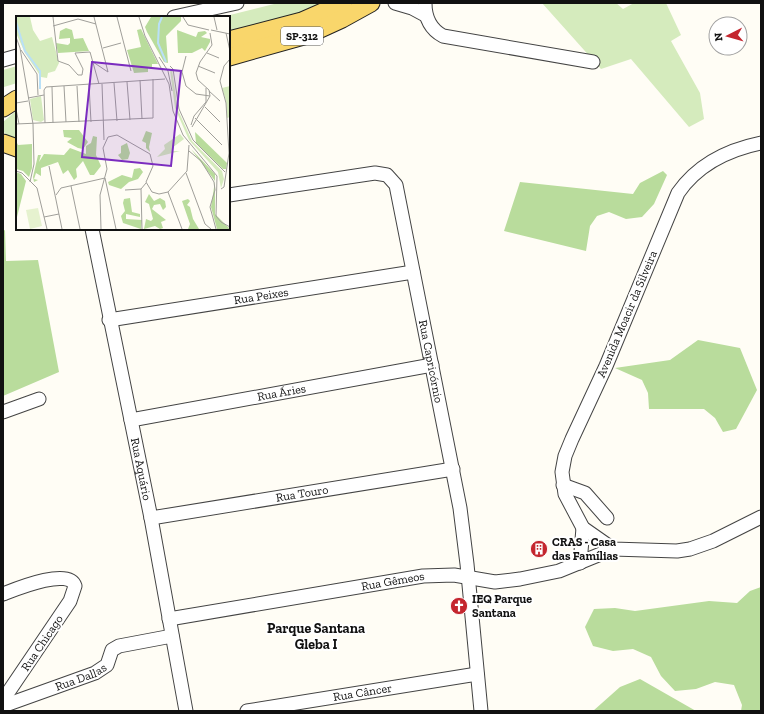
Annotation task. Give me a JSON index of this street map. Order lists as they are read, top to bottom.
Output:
{
  "streets": {
    "main road": ["SP-312"],
    "street": [
      "Rua Peixes",
      "Avenida Moacir da Silveira",
      "Rua Capricórnio",
      "Rua Áries",
      "Rua Aquário",
      "Rua Touro",
      "Rua Gêmeos",
      "Rua Chicago",
      "Rua Dallas",
      "Rua Câncer"
    ]
  },
  "crossings": [
    ["Rua Peixes", "Rua Capricórnio"],
    ["Rua Peixes", "Rua Aquário"],
    ["Avenida Moacir da Silveira", "Rua Gêmeos"],
    ["Rua Capricórnio", "Rua Áries"],
    ["Rua Capricórnio", "Rua Touro"],
    ["Rua Capricórnio", "Rua Gêmeos"],
    ["Rua Capricórnio", "Rua Câncer"],
    ["Rua Áries", "Rua Aquário"],
    ["Rua Aquário", "Rua Touro"],
    ["Rua Aquário", "Rua Gêmeos"],
    ["Rua Aquário", "Rua Dallas"]
  ],
  "districts": ["Parque Santana Gleba I"],
  "places": {
    "building": ["CRAS - Casa das Famílias"],
    "church": ["IEQ Parque Santana"]
  },
  "north": "left"
}
